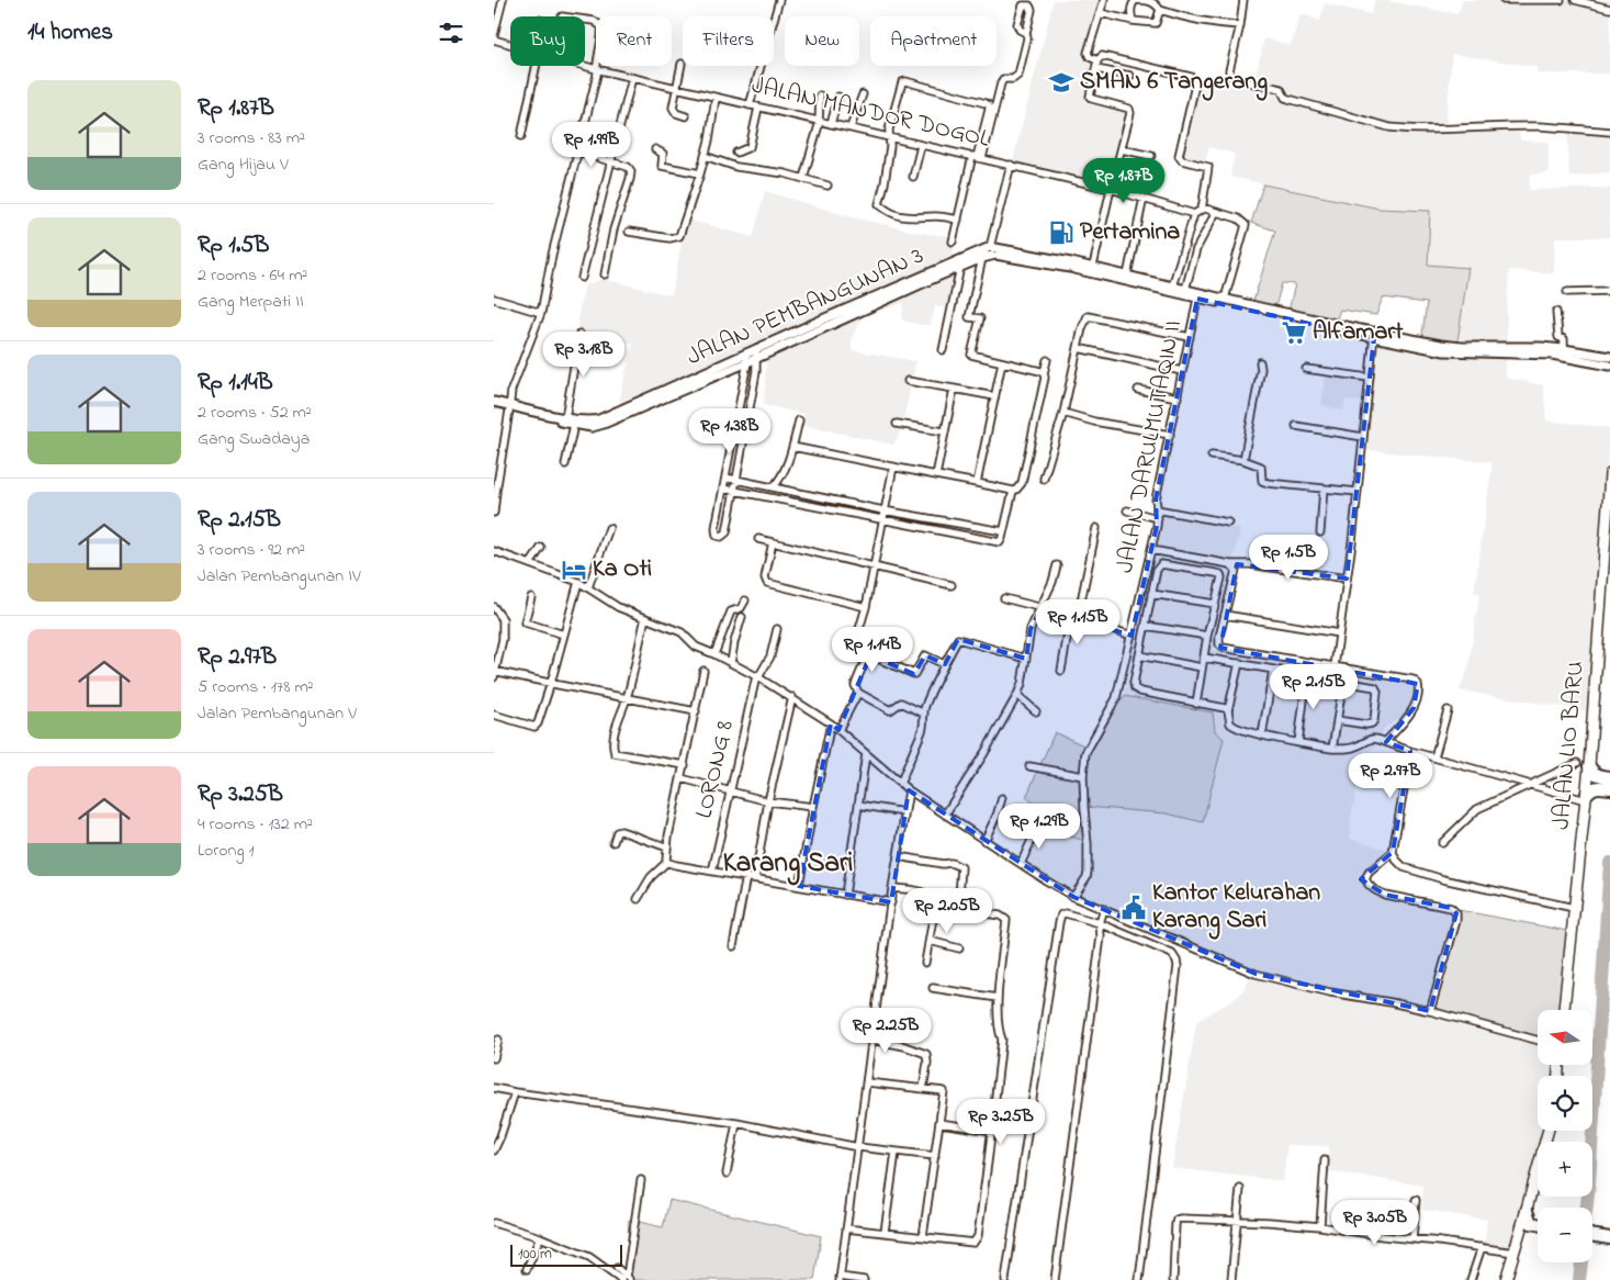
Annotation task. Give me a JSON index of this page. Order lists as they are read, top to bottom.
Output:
{
  "streets": {
    "main road": ["JALAN LIO BARU"],
    "street": [
      "JALAN MANDOR DOGOL",
      "JALAN PEMBANGUNAN 3",
      "JALAN DARULMUTAQIN II",
      "LORONG 8"
    ]
  },
  "districts": ["Karang Sari"],
  "places": {
    "school or university": ["SMAN 6 Tangerang"],
    "fuel station": ["Pertamina"],
    "supermarket": ["Alfamart"],
    "hotel": ["Ka Oti"],
    "public building": ["Kantor Kelurahan Karang Sari"]
  },
  "scale_bar": "100 m",
  "north": "left",
  "page": {
    "heading": "14 homes",
    "chip": [
      "Buy",
      "Rent",
      "Filters",
      "New",
      "Apartment"
    ],
    "list": [
      {
        "name": "Rp 1.87B",
        "note": "3 rooms · 83 m² · Gang Hijau V"
      },
      {
        "name": "Rp 1.5B",
        "note": "2 rooms · 64 m² · Gang Merpati II"
      },
      {
        "name": "Rp 1.14B",
        "note": "2 rooms · 52 m² · Gang Swadaya"
      },
      {
        "name": "Rp 2.15B",
        "note": "3 rooms · 92 m² · Jalan Pembangunan IV"
      },
      {
        "name": "Rp 2.97B",
        "note": "5 rooms · 178 m² · Jalan Pembangunan V"
      },
      {
        "name": "Rp 3.25B",
        "note": "4 rooms · 132 m² · Lorong 1"
      }
    ],
    "price": [
      "Rp 1.99B",
      "Rp 1.87B",
      "Rp 3.18B",
      "Rp 1.38B",
      "Rp 1.5B",
      "Rp 1.15B",
      "Rp 1.14B",
      "Rp 2.15B",
      "Rp 2.97B",
      "Rp 1.29B",
      "Rp 2.05B",
      "Rp 2.25B",
      "Rp 3.25B",
      "Rp 3.05B"
    ],
    "map_buttons": ["+", "−"],
    "scale": "100 m"
  }
}
